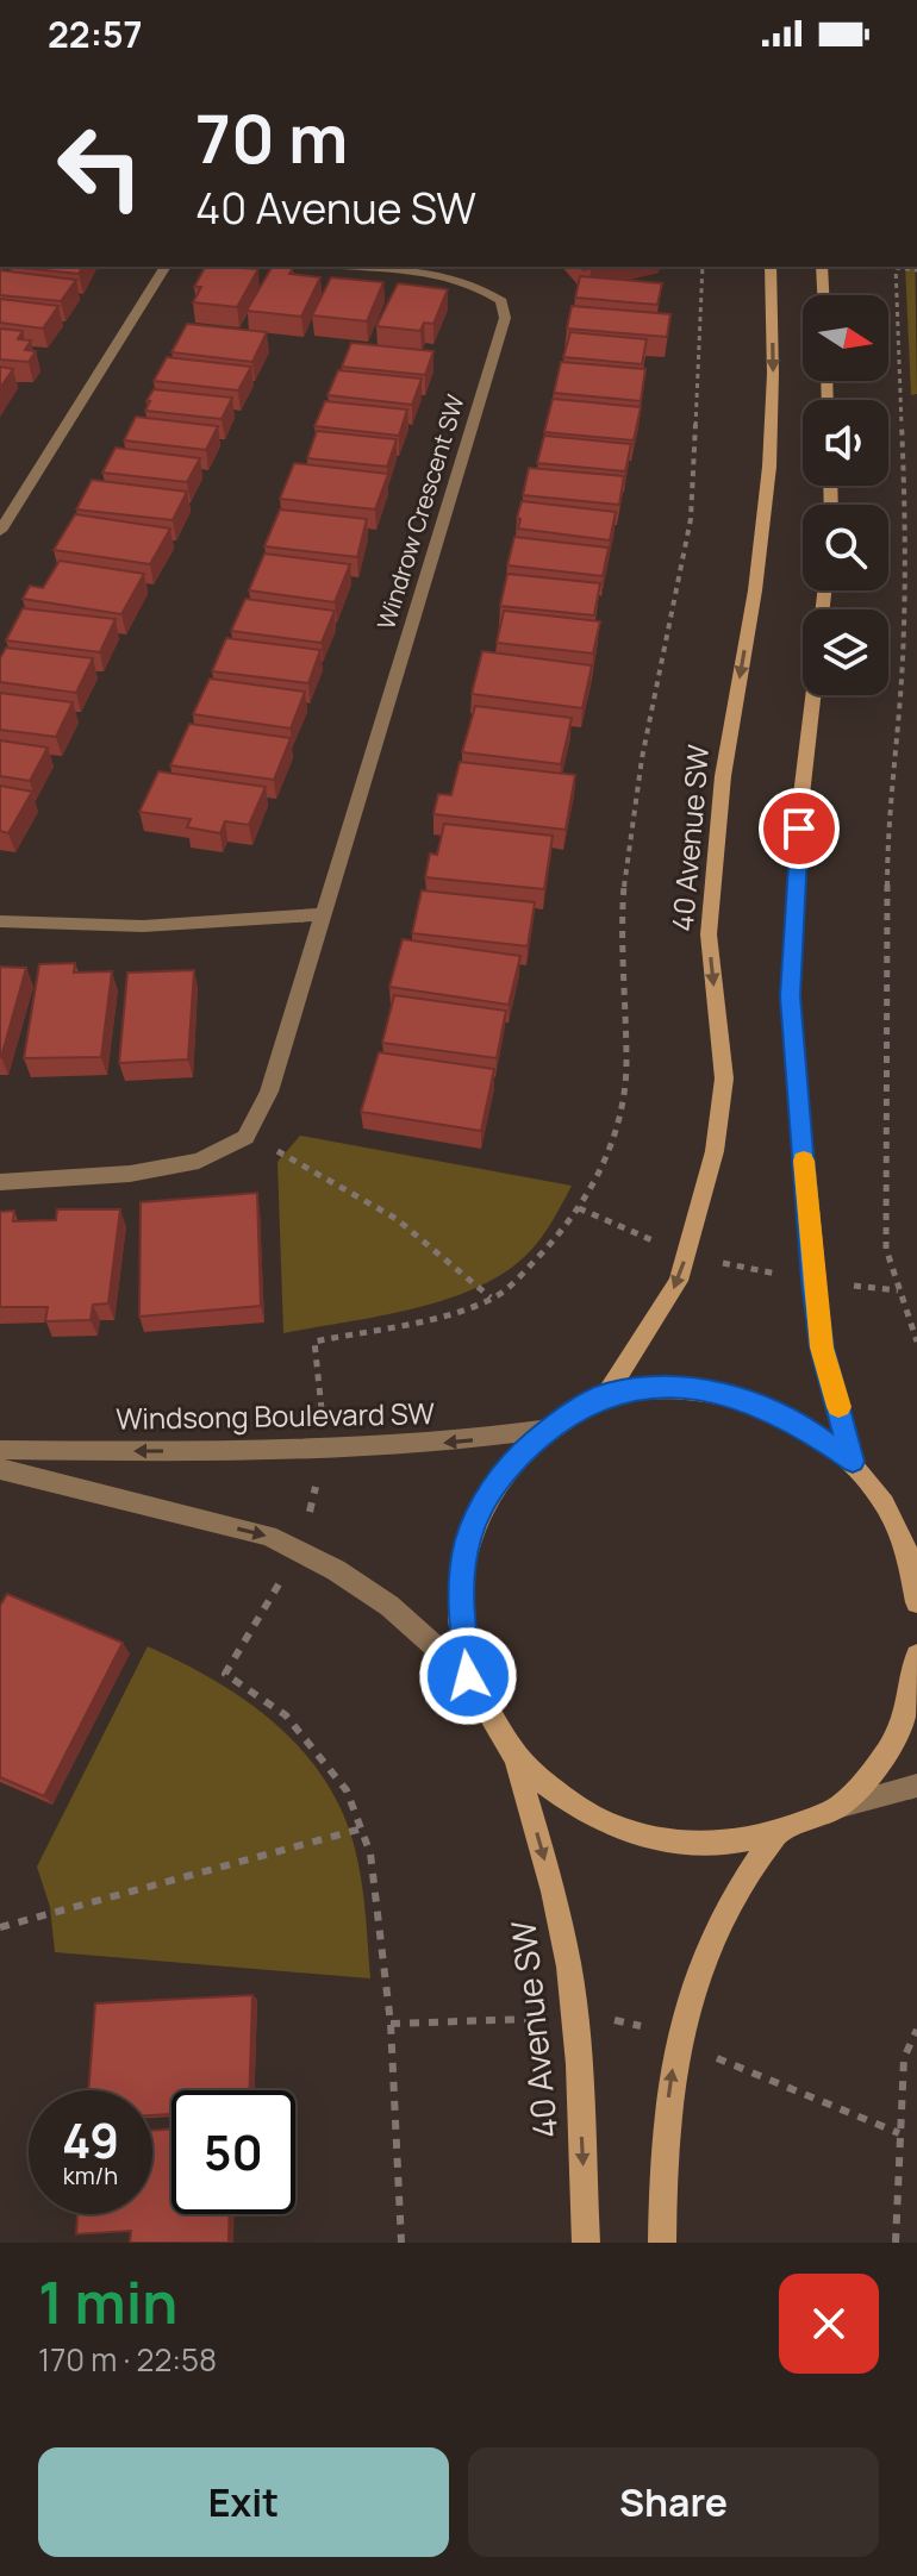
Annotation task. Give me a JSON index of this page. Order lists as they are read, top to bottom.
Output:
{
  "streets": {
    "main road": ["40 Avenue SW"],
    "street": ["Windrow Crescent SW", "Windsong Boulevard SW"]
  },
  "one_way": ["Windsong Boulevard SW"],
  "north": "right",
  "page": {
    "status": "22:57",
    "turn": ["70 m", "40 Avenue SW"],
    "speed": "49 km/h",
    "limit": "50",
    "heading": ["1 min", "170 m · 22:58"],
    "buttons": ["Exit", "Share"]
  }
}
